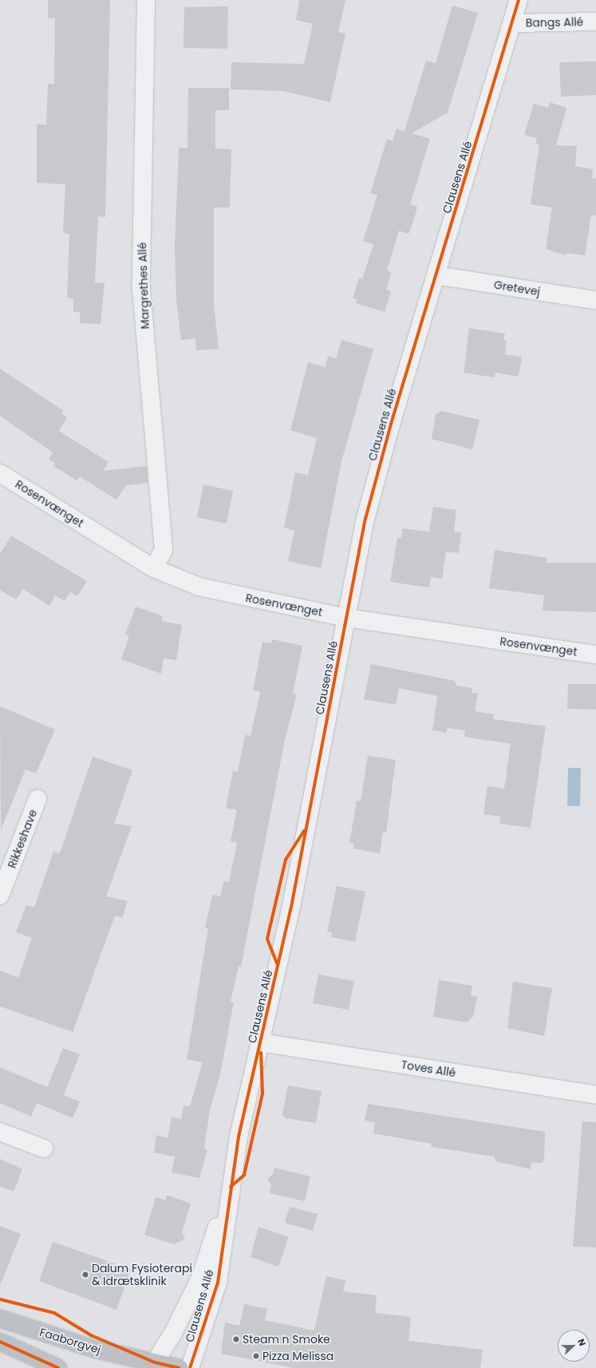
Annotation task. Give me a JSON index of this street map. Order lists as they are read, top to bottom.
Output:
{
  "streets": {
    "main road": ["Faaborgvej"],
    "street": [
      "Bangs Allé",
      "Clausens Allé",
      "Margrethes Allé",
      "Gretevej",
      "Rosenvænget",
      "Rikkeshave",
      "Toves Allé"
    ]
  },
  "crossings": [
    ["Bangs Allé", "Clausens Allé"],
    ["Clausens Allé", "Gretevej"],
    ["Clausens Allé", "Rosenvænget"],
    ["Clausens Allé", "Toves Allé"],
    ["Clausens Allé", "Faaborgvej"],
    ["Margrethes Allé", "Rosenvænget"]
  ],
  "places": ["Dalum Fysioterapi & Idrætsklinik", "Steam n Smoke", "Pizza Melissa"],
  "north": "right"
}
